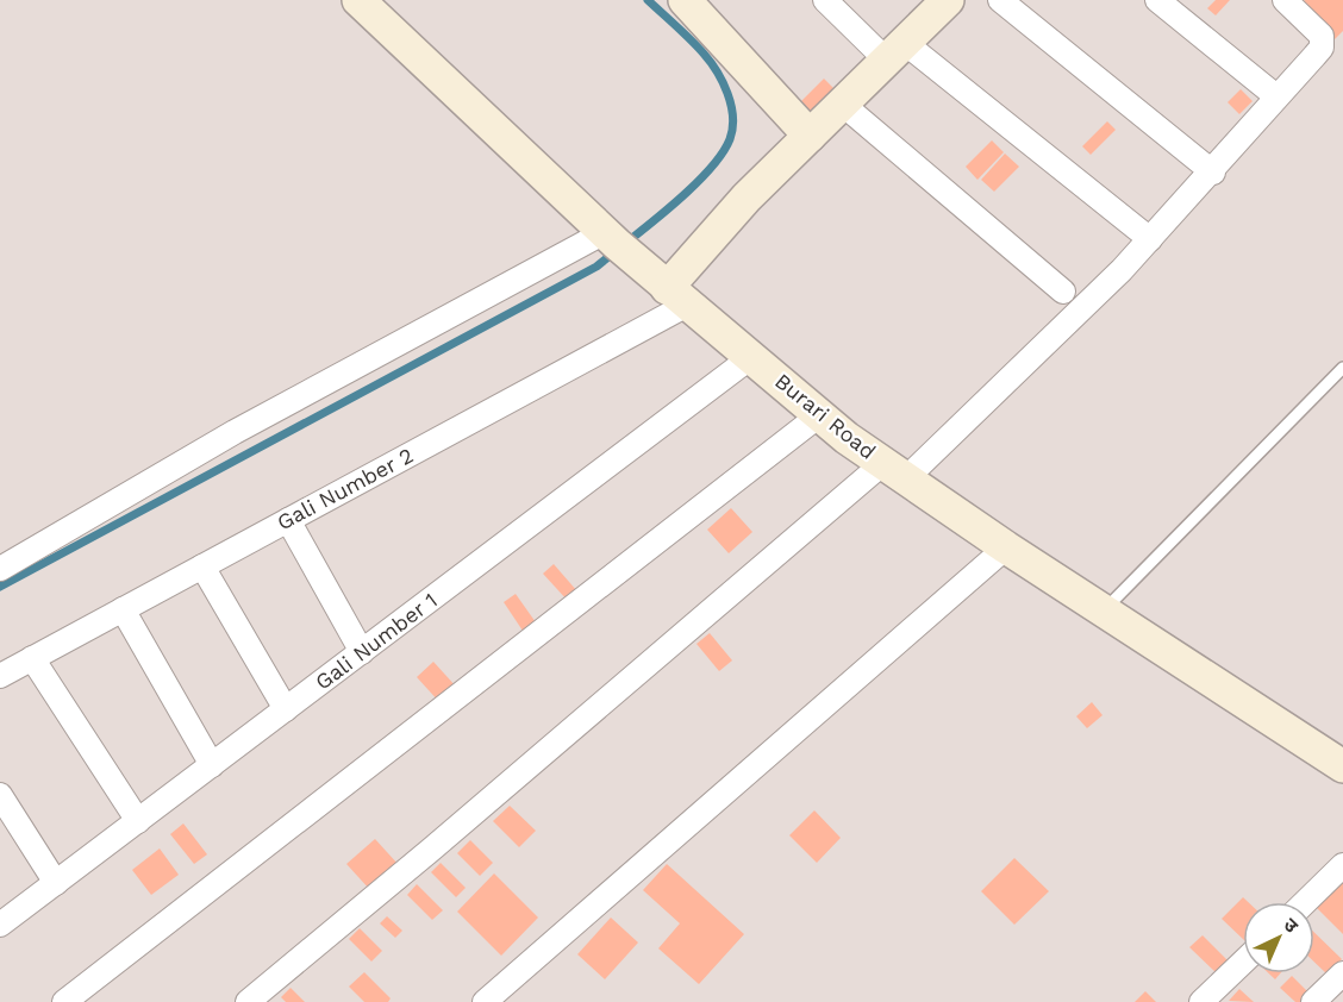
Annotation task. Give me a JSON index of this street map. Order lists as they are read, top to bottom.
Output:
{
  "streets": {
    "main road": ["Burari Road"],
    "street": ["Gali Number 2", "Gali Number 1"]
  },
  "crossings": [
    ["Burari Road", "Gali Number 2"],
    ["Burari Road", "Gali Number 1"]
  ],
  "north": "top right"
}
